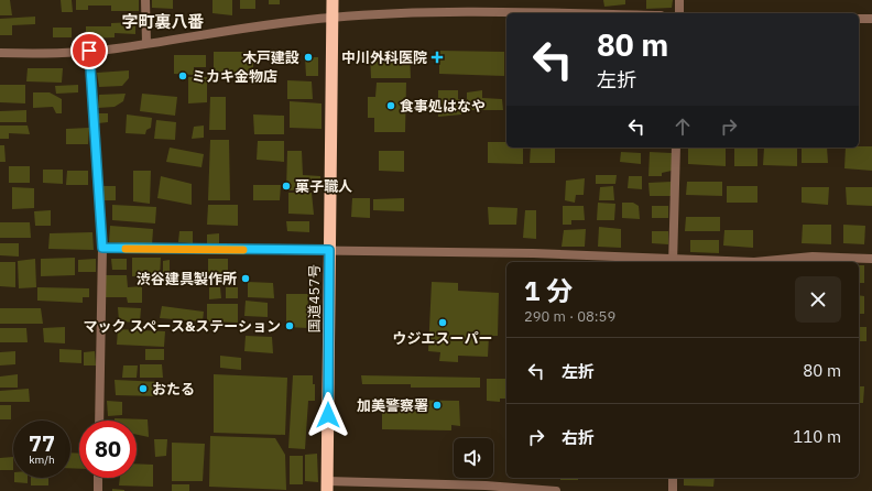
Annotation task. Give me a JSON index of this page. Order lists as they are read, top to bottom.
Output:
{
  "streets": {
    "highway": ["国道457号"]
  },
  "districts": ["字町裏八番"],
  "places": {
    "other": [
      "木戸建設",
      "ミカキ金物店",
      "食事処はなや",
      "菓子職人",
      "渋谷建具製作所",
      "ウジエスーパー",
      "マック スペース&ステーション",
      "おたる",
      "加美警察署"
    ],
    "health": ["中川外科医院"]
  },
  "page": {
    "turn": ["80 m", "左折"],
    "heading": ["1 分", "290 m · 08:59"],
    "list": [
      {
        "name": "左折",
        "value": "80 m"
      },
      {
        "name": "右折",
        "value": "110 m"
      }
    ],
    "speed": "77 km/h",
    "limit": "80"
  }
}
